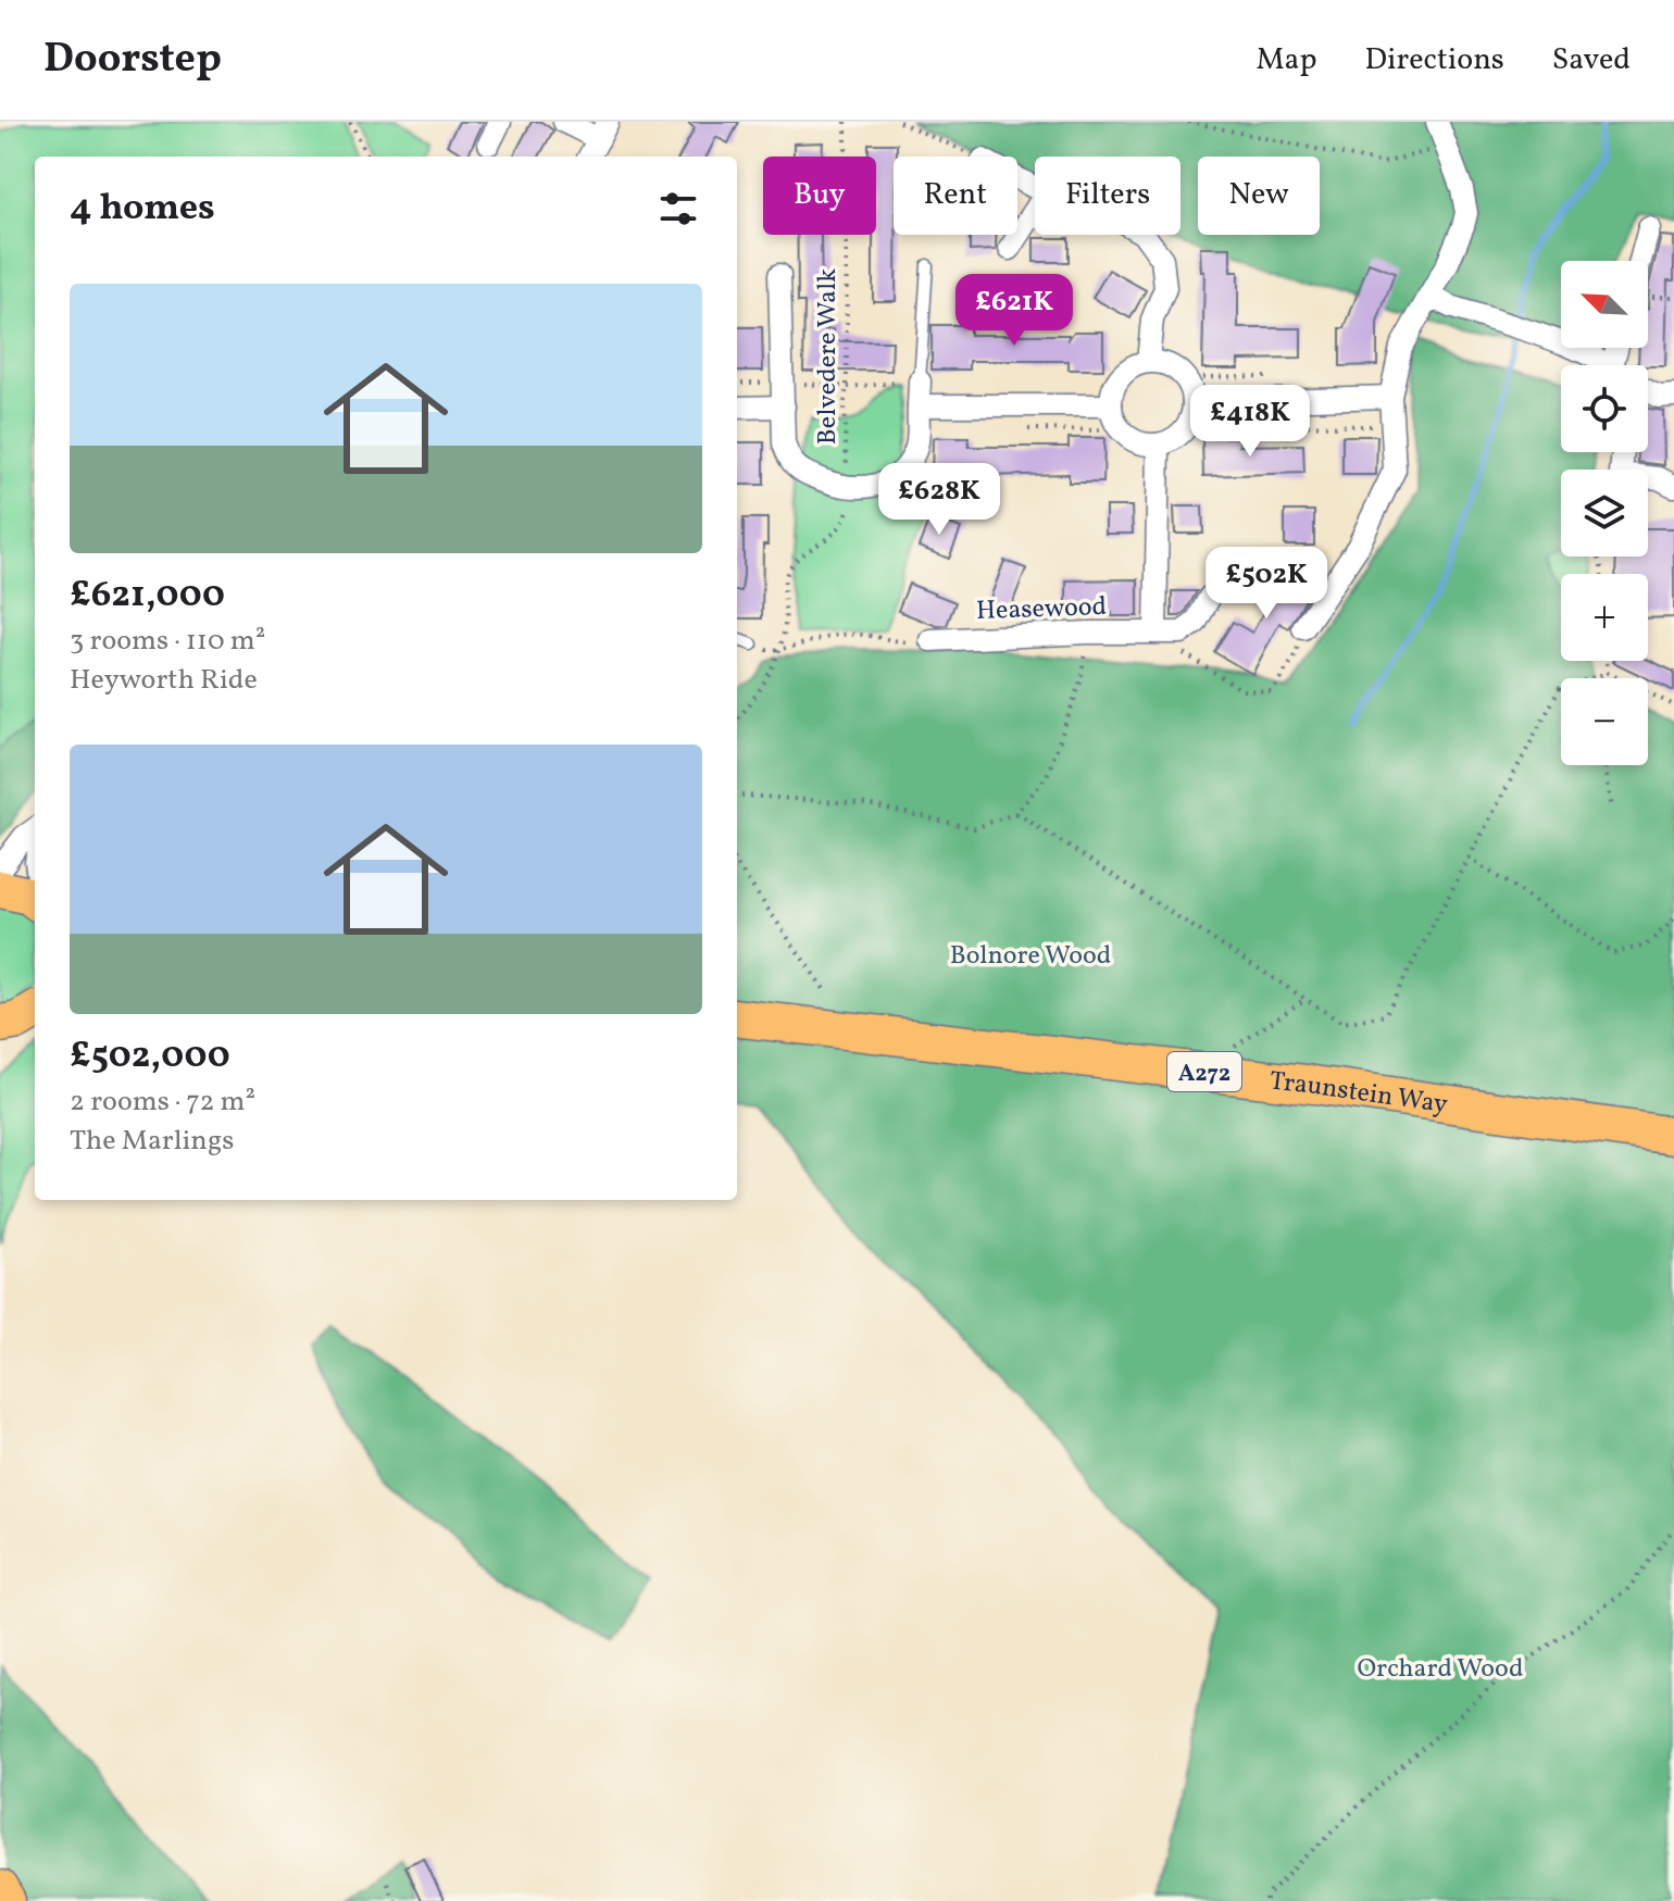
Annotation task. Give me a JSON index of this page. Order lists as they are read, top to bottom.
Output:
{
  "streets": {
    "highway": ["A272", "Traunstein Way"],
    "street": ["Heasewood"],
    "path": ["Belvedere Walk"]
  },
  "parks": ["Bolnore Wood", "Orchard Wood"],
  "north": "top left",
  "page": {
    "header": "Doorstep",
    "nav": ["Map", "Directions", "Saved"],
    "chip": [
      "Buy",
      "Rent",
      "Filters",
      "New"
    ],
    "heading": "4 homes",
    "map_buttons": ["+", "−"],
    "list": [
      {
        "name": "£621,000",
        "note": "3 rooms · 110 m² · Heyworth Ride"
      },
      {
        "name": "£502,000",
        "note": "2 rooms · 72 m² · The Marlings"
      }
    ],
    "price": [
      "£621K",
      "£418K",
      "£628K",
      "£502K"
    ]
  }
}
